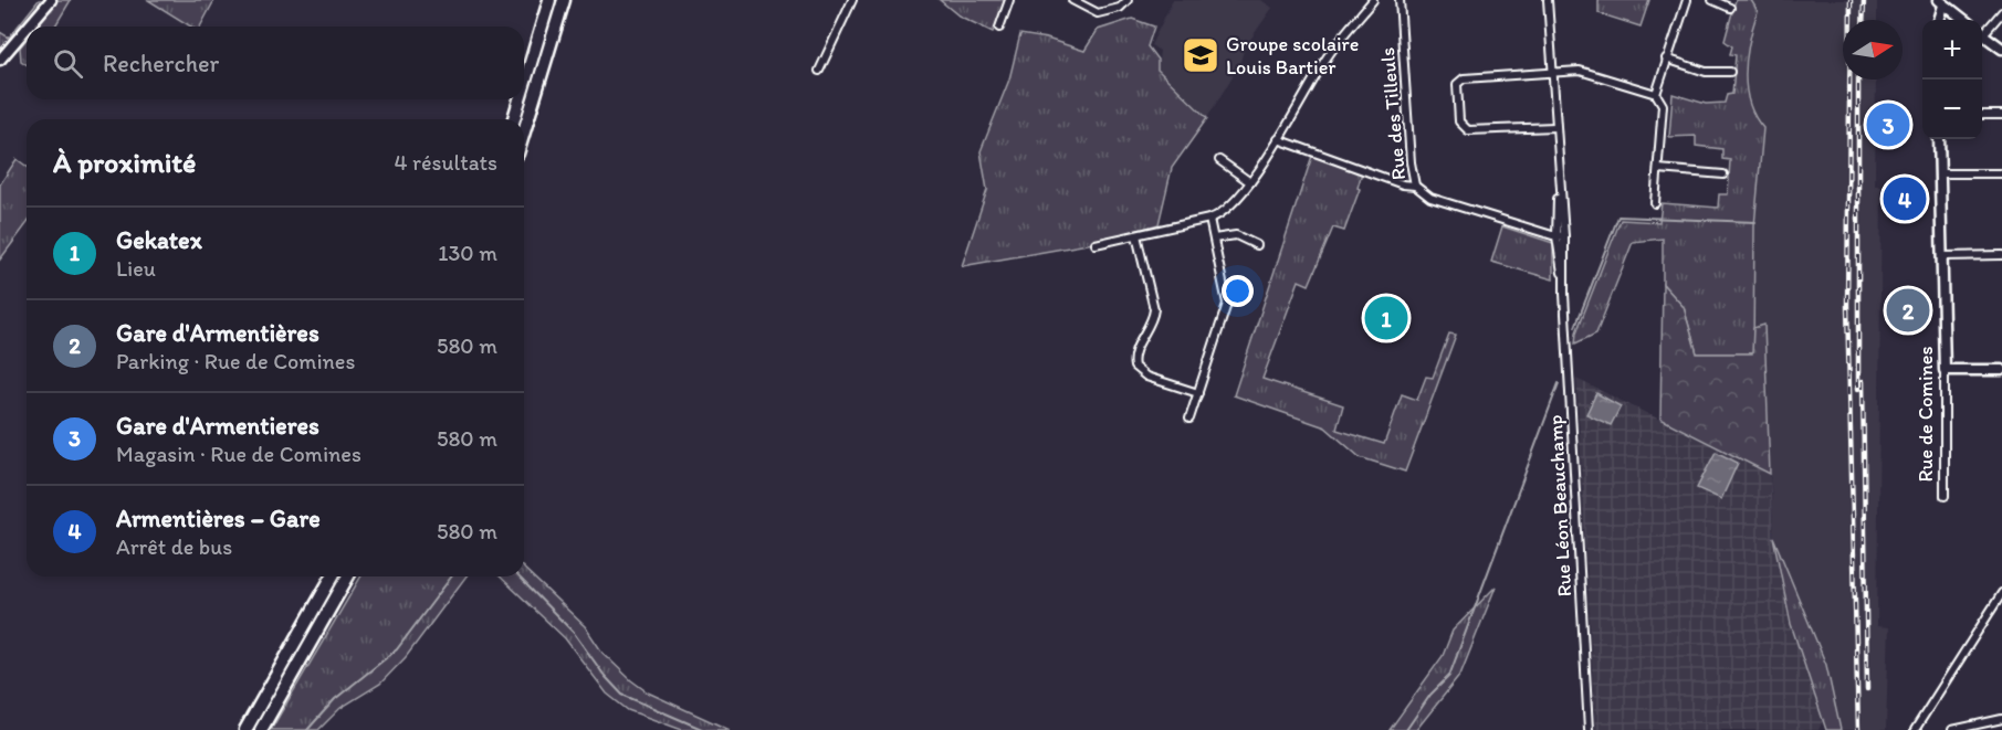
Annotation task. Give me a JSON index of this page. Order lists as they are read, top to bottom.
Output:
{
  "streets": {
    "street": ["Rue des Tilleuls", "Rue de Comines", "Rue Léon Beauchamp"]
  },
  "crossings": [
    ["Rue des Tilleuls", "Rue Léon Beauchamp"]
  ],
  "places": {
    "school or university": ["Groupe scolaire Louis Bartier"]
  },
  "north": "right",
  "page": {
    "map_buttons": ["+", "−"],
    "search": "Rechercher",
    "pins": [
      "3",
      "4",
      "2",
      "1"
    ],
    "heading": ["À proximité", "4 résultats"],
    "list": [
      {
        "mark": "1",
        "name": "Gekatex",
        "note": "Lieu",
        "value": "130 m"
      },
      {
        "mark": "2",
        "name": "Gare d'Armentières",
        "note": "Parking · Rue de Comines",
        "value": "580 m"
      },
      {
        "mark": "3",
        "name": "Gare d'Armentieres",
        "note": "Magasin · Rue de Comines",
        "value": "580 m"
      },
      {
        "mark": "4",
        "name": "Armentières – Gare",
        "note": "Arrêt de bus",
        "value": "580 m"
      }
    ]
  }
}
